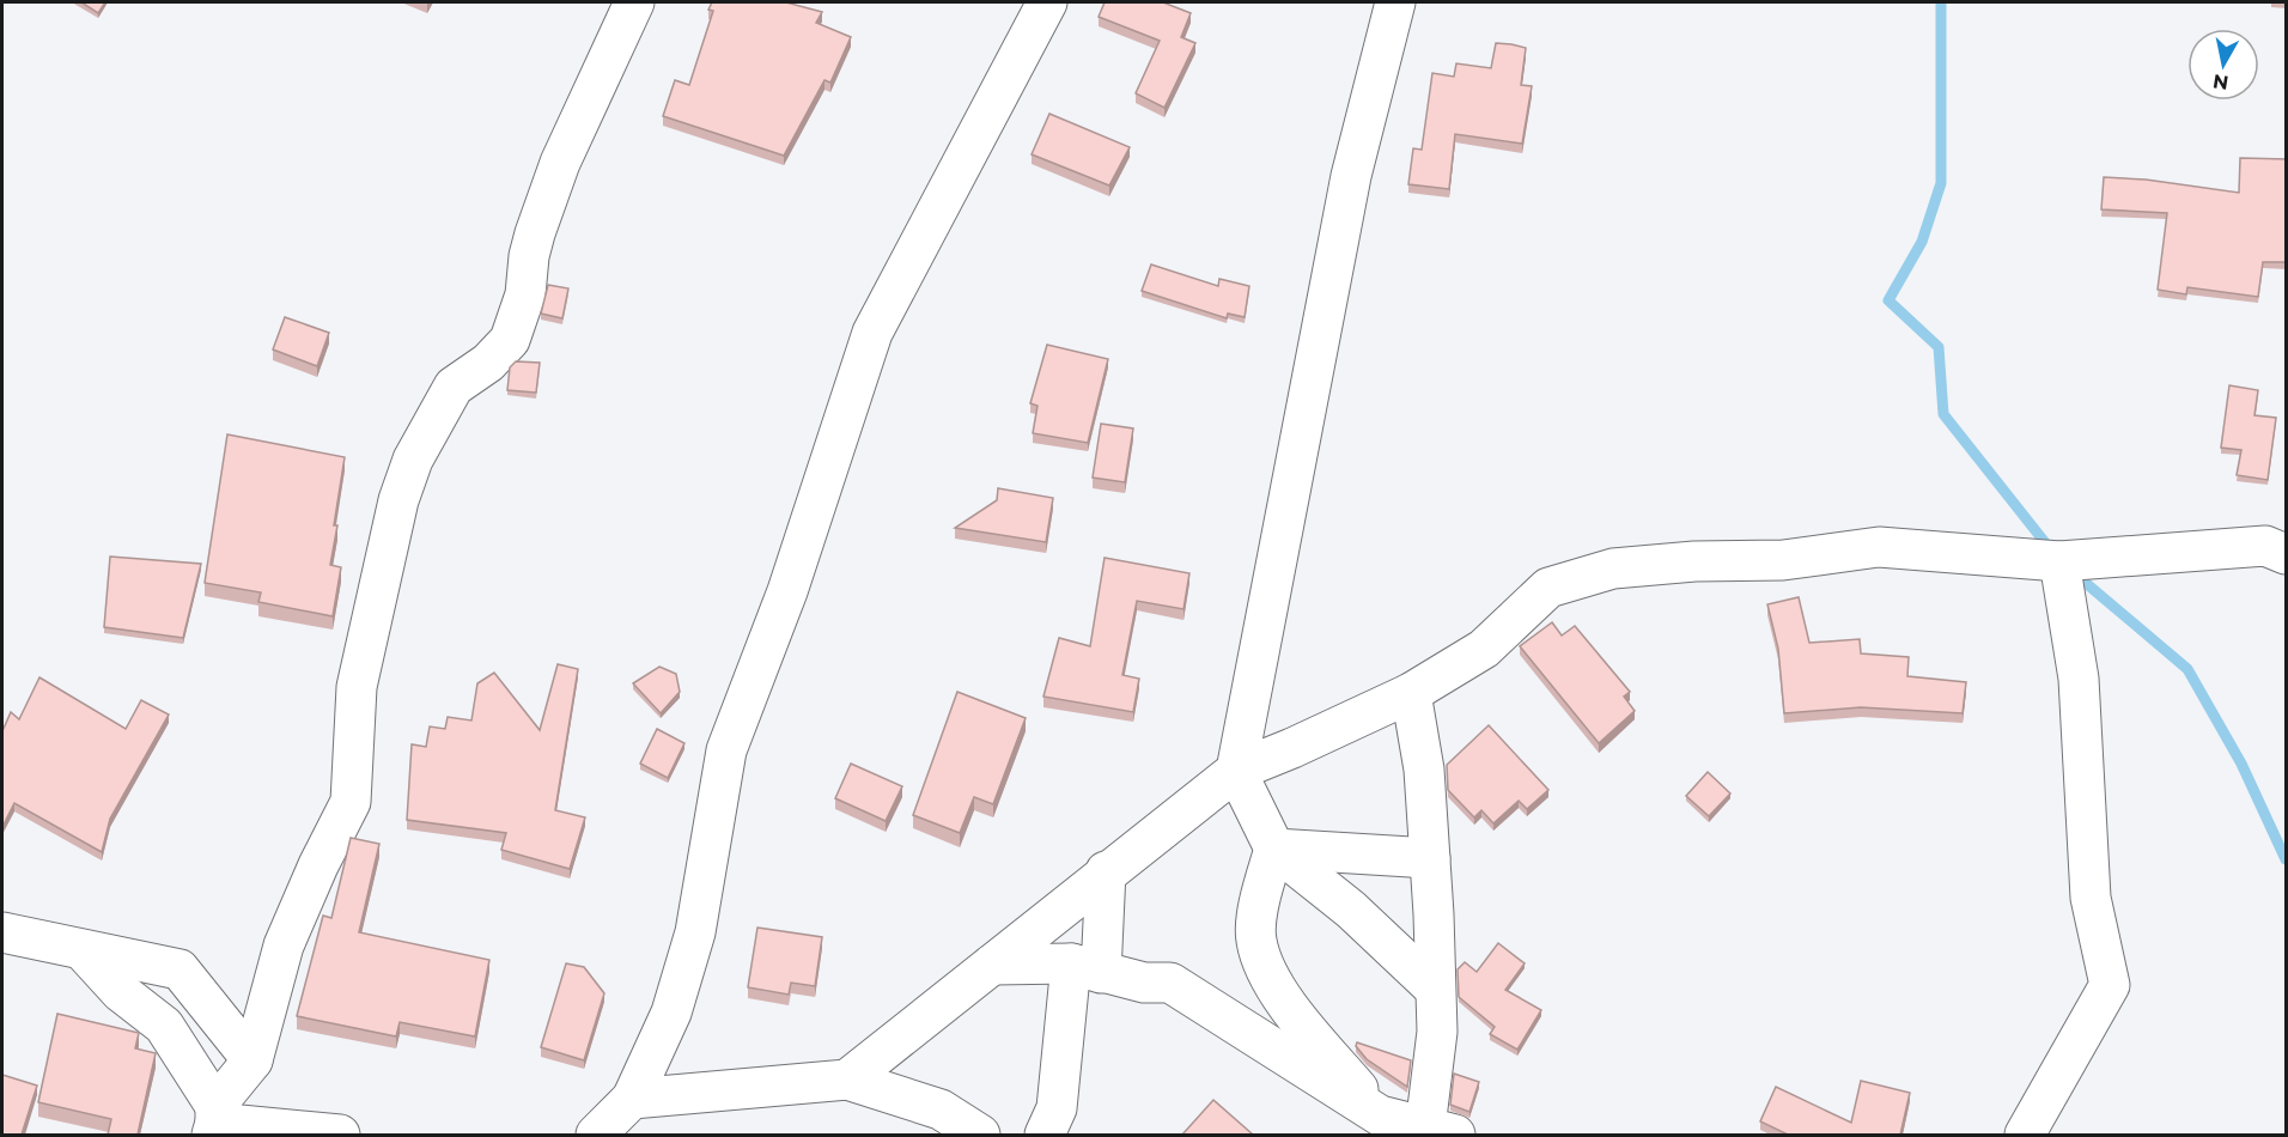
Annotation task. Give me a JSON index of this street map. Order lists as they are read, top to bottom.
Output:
{
  "north": "bottom"
}
